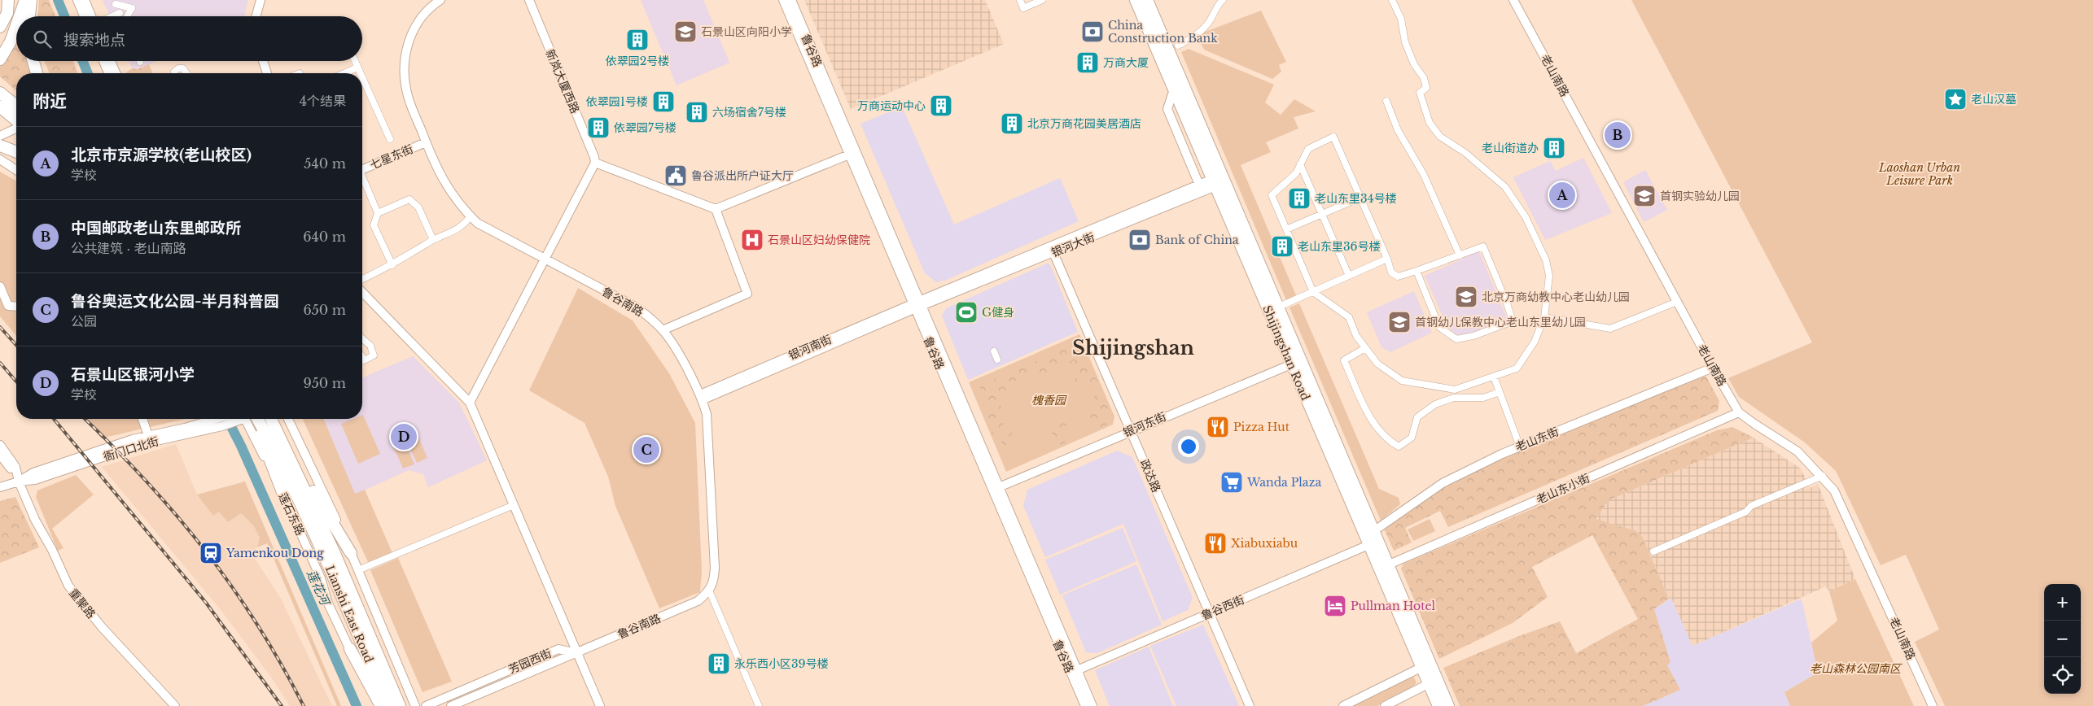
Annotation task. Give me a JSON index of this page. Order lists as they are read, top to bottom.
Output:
{
  "streets": {
    "highway": ["Shijingshan Road", "Lianshi East Road"],
    "street": [
      "鲁谷路",
      "老山南路",
      "新岚大厦西路",
      "七星东街",
      "银河大街",
      "鲁谷南路",
      "银河南街",
      "银河东街",
      "老山东街",
      "衙门口北街",
      "政达路",
      "老山东小街",
      "莲石东路",
      "重聚路",
      "鲁谷西街",
      "芳园西街"
    ]
  },
  "crossings": [
    ["鲁谷路", "银河大街"],
    ["鲁谷路", "银河南街"],
    ["鲁谷路", "银河东街"],
    ["鲁谷路", "鲁谷西街"],
    ["老山南路", "老山东街"],
    ["老山南路", "老山东小街"],
    ["七星东街", "鲁谷南路"],
    ["银河大街", "银河南街"],
    ["银河大街", "Shijingshan Road"],
    ["银河大街", "政达路"],
    ["鲁谷南路", "银河南街"],
    ["鲁谷南路", "芳园西街"],
    ["Shijingshan Road", "银河东街"],
    ["Shijingshan Road", "老山东街"],
    ["Shijingshan Road", "老山东小街"],
    ["Shijingshan Road", "鲁谷西街"],
    ["银河东街", "政达路"],
    ["衙门口北街", "重聚路"],
    ["政达路", "鲁谷西街"]
  ],
  "districts": ["Shijingshan"],
  "water": ["莲花河"],
  "parks": ["Laoshan Urban Leisure Park", "槐香园", "老山森林公园南区"],
  "places": {
    "school or university": [
      "石景山区向阳小学",
      "首钢实验幼儿园",
      "北京万商幼教中心老山幼儿园",
      "首钢幼儿保教中心老山东里幼儿园"
    ],
    "bank": ["China Construction Bank", "Bank of China"],
    "building": [
      "依翠园2号楼",
      "万商大厦",
      "依翠园1号楼",
      "万商运动中心",
      "六场宿舍7号楼",
      "北京万商花园美居酒店",
      "依翠园7号楼",
      "老山街道办",
      "老山东里34号楼",
      "老山东里36号楼",
      "永乐西小区39号楼"
    ],
    "place": ["老山汉墓"],
    "public building": ["鲁谷派出所户证大厅"],
    "hospital": ["石景山区妇幼保健院"],
    "sports": ["G健身"],
    "restaurant": ["Pizza Hut", "Xiabuxiabu"],
    "supermarket": ["Wanda Plaza"],
    "station": ["Yamenkou Dong"],
    "hotel": ["Pullman Hotel"]
  },
  "page": {
    "search": "搜索地点",
    "heading": ["附近", "4个结果"],
    "pins": [
      "B",
      "A",
      "D",
      "C"
    ],
    "list": [
      {
        "mark": "A",
        "name": "北京市京源学校(老山校区)",
        "note": "学校",
        "value": "540 m"
      },
      {
        "mark": "B",
        "name": "中国邮政老山东里邮政所",
        "note": "公共建筑 · 老山南路",
        "value": "640 m"
      },
      {
        "mark": "C",
        "name": "鲁谷奥运文化公园-半月科普园",
        "note": "公园",
        "value": "650 m"
      },
      {
        "mark": "D",
        "name": "石景山区银河小学",
        "note": "学校",
        "value": "950 m"
      }
    ],
    "map_buttons": ["+", "−"]
  }
}
